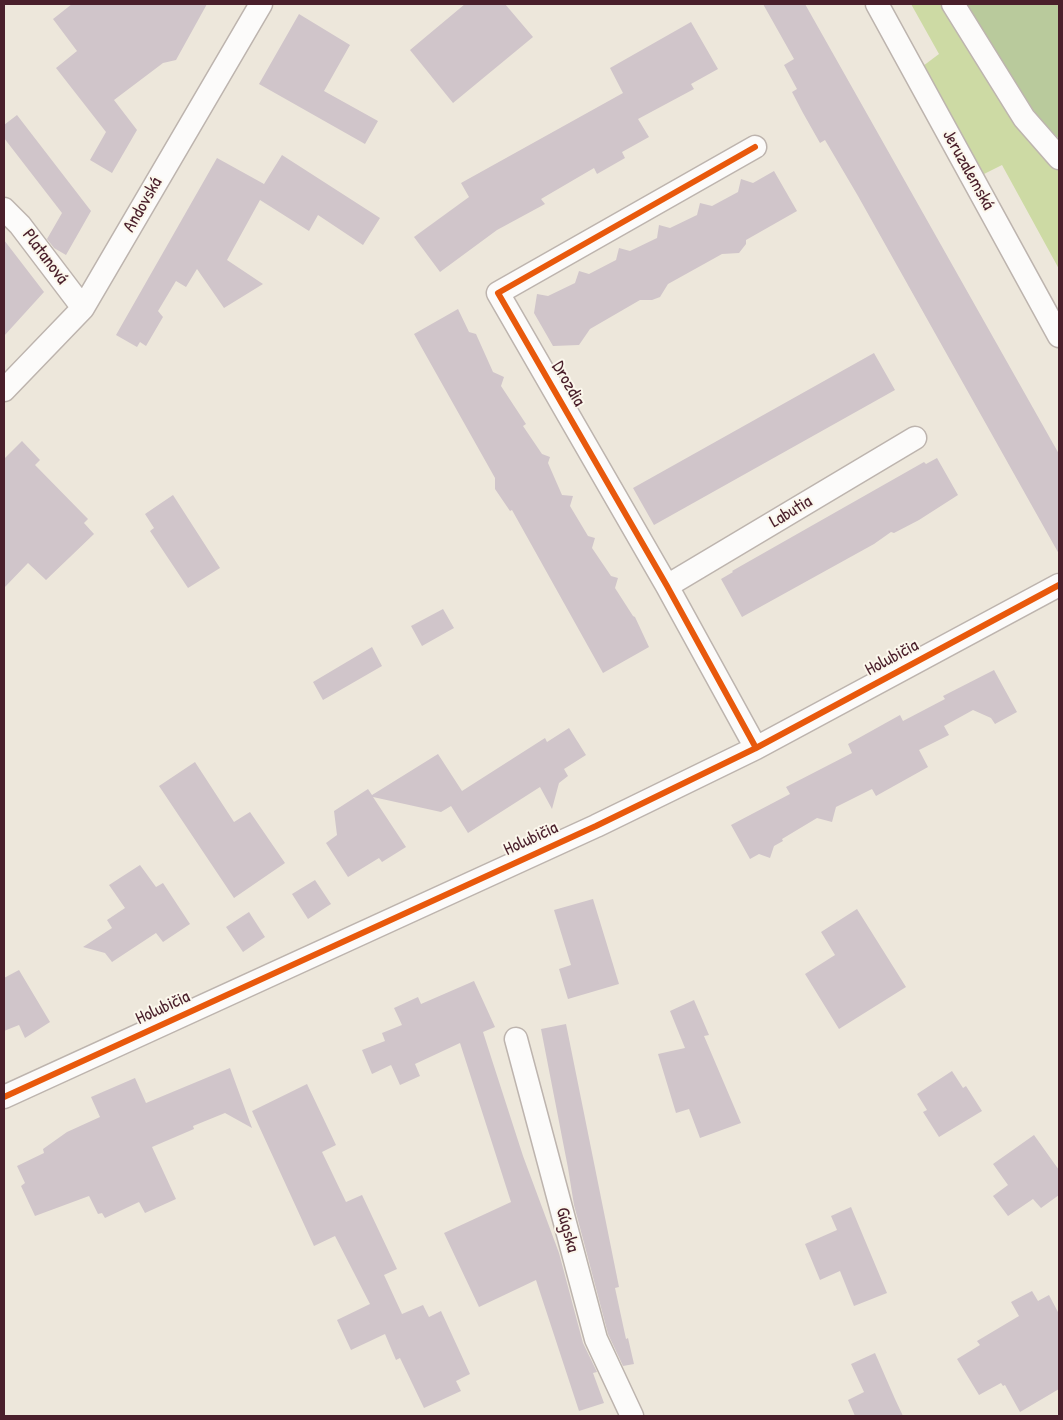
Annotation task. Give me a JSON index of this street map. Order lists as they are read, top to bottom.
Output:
{
  "streets": {
    "street": [
      "Jeruzalemská",
      "Andovská",
      "Platanová",
      "Drozdia",
      "Labutia",
      "Holubičia",
      "Gúgska"
    ]
  },
  "crossings": [
    ["Andovská", "Platanová"],
    ["Drozdia", "Labutia"],
    ["Drozdia", "Holubičia"]
  ]
}
